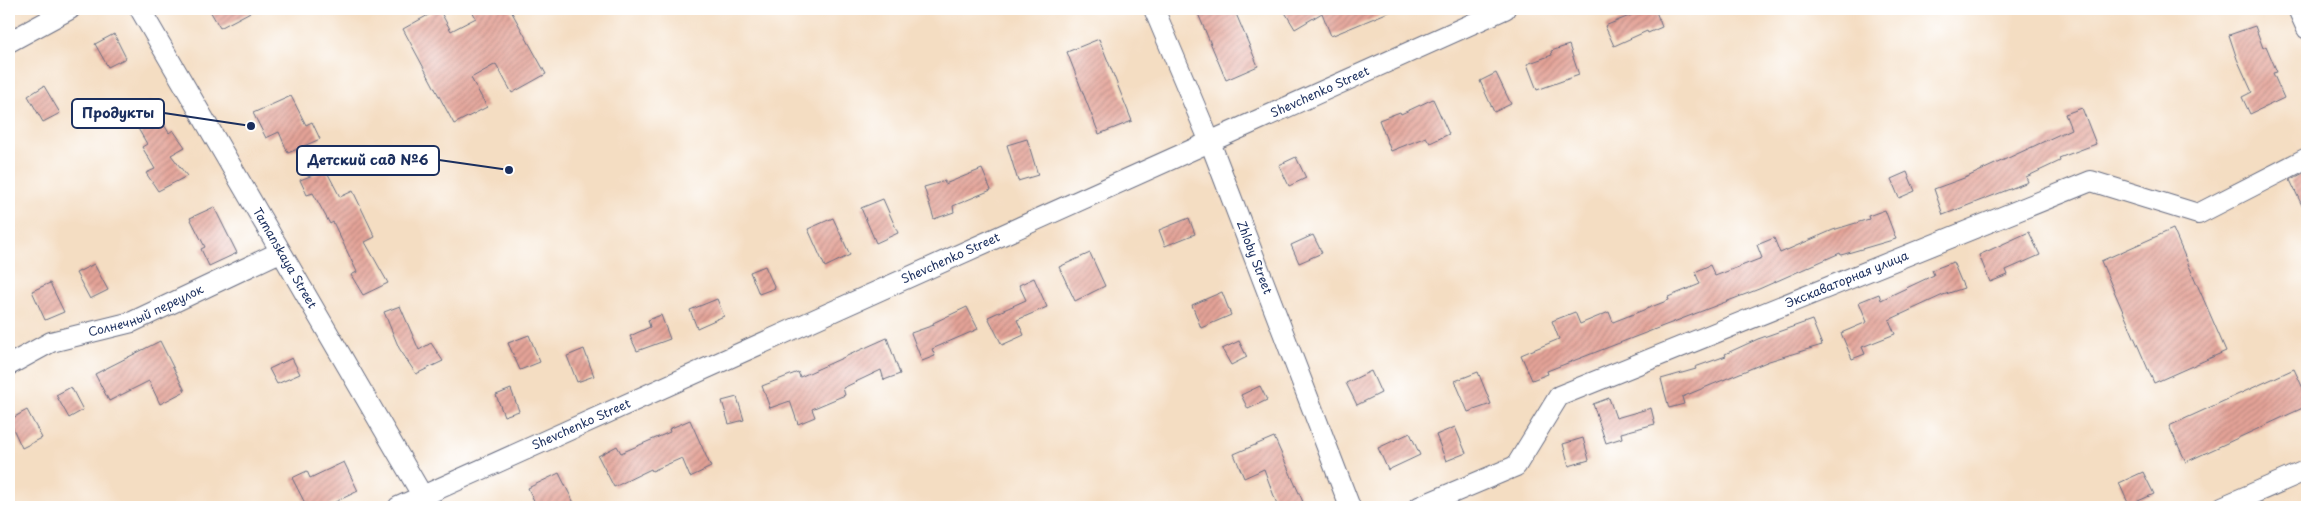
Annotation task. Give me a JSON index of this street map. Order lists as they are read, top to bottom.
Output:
{
  "streets": {
    "street": [
      "Shevchenko Street",
      "Zhloby Street",
      "Tamanskaya Street",
      "Экскаваторная улица",
      "Солнечный переулок"
    ]
  },
  "crossings": [
    ["Shevchenko Street", "Zhloby Street"],
    ["Shevchenko Street", "Tamanskaya Street"],
    ["Tamanskaya Street", "Солнечный переулок"]
  ],
  "places": ["Продукты", "Детский сад №6"]
}
